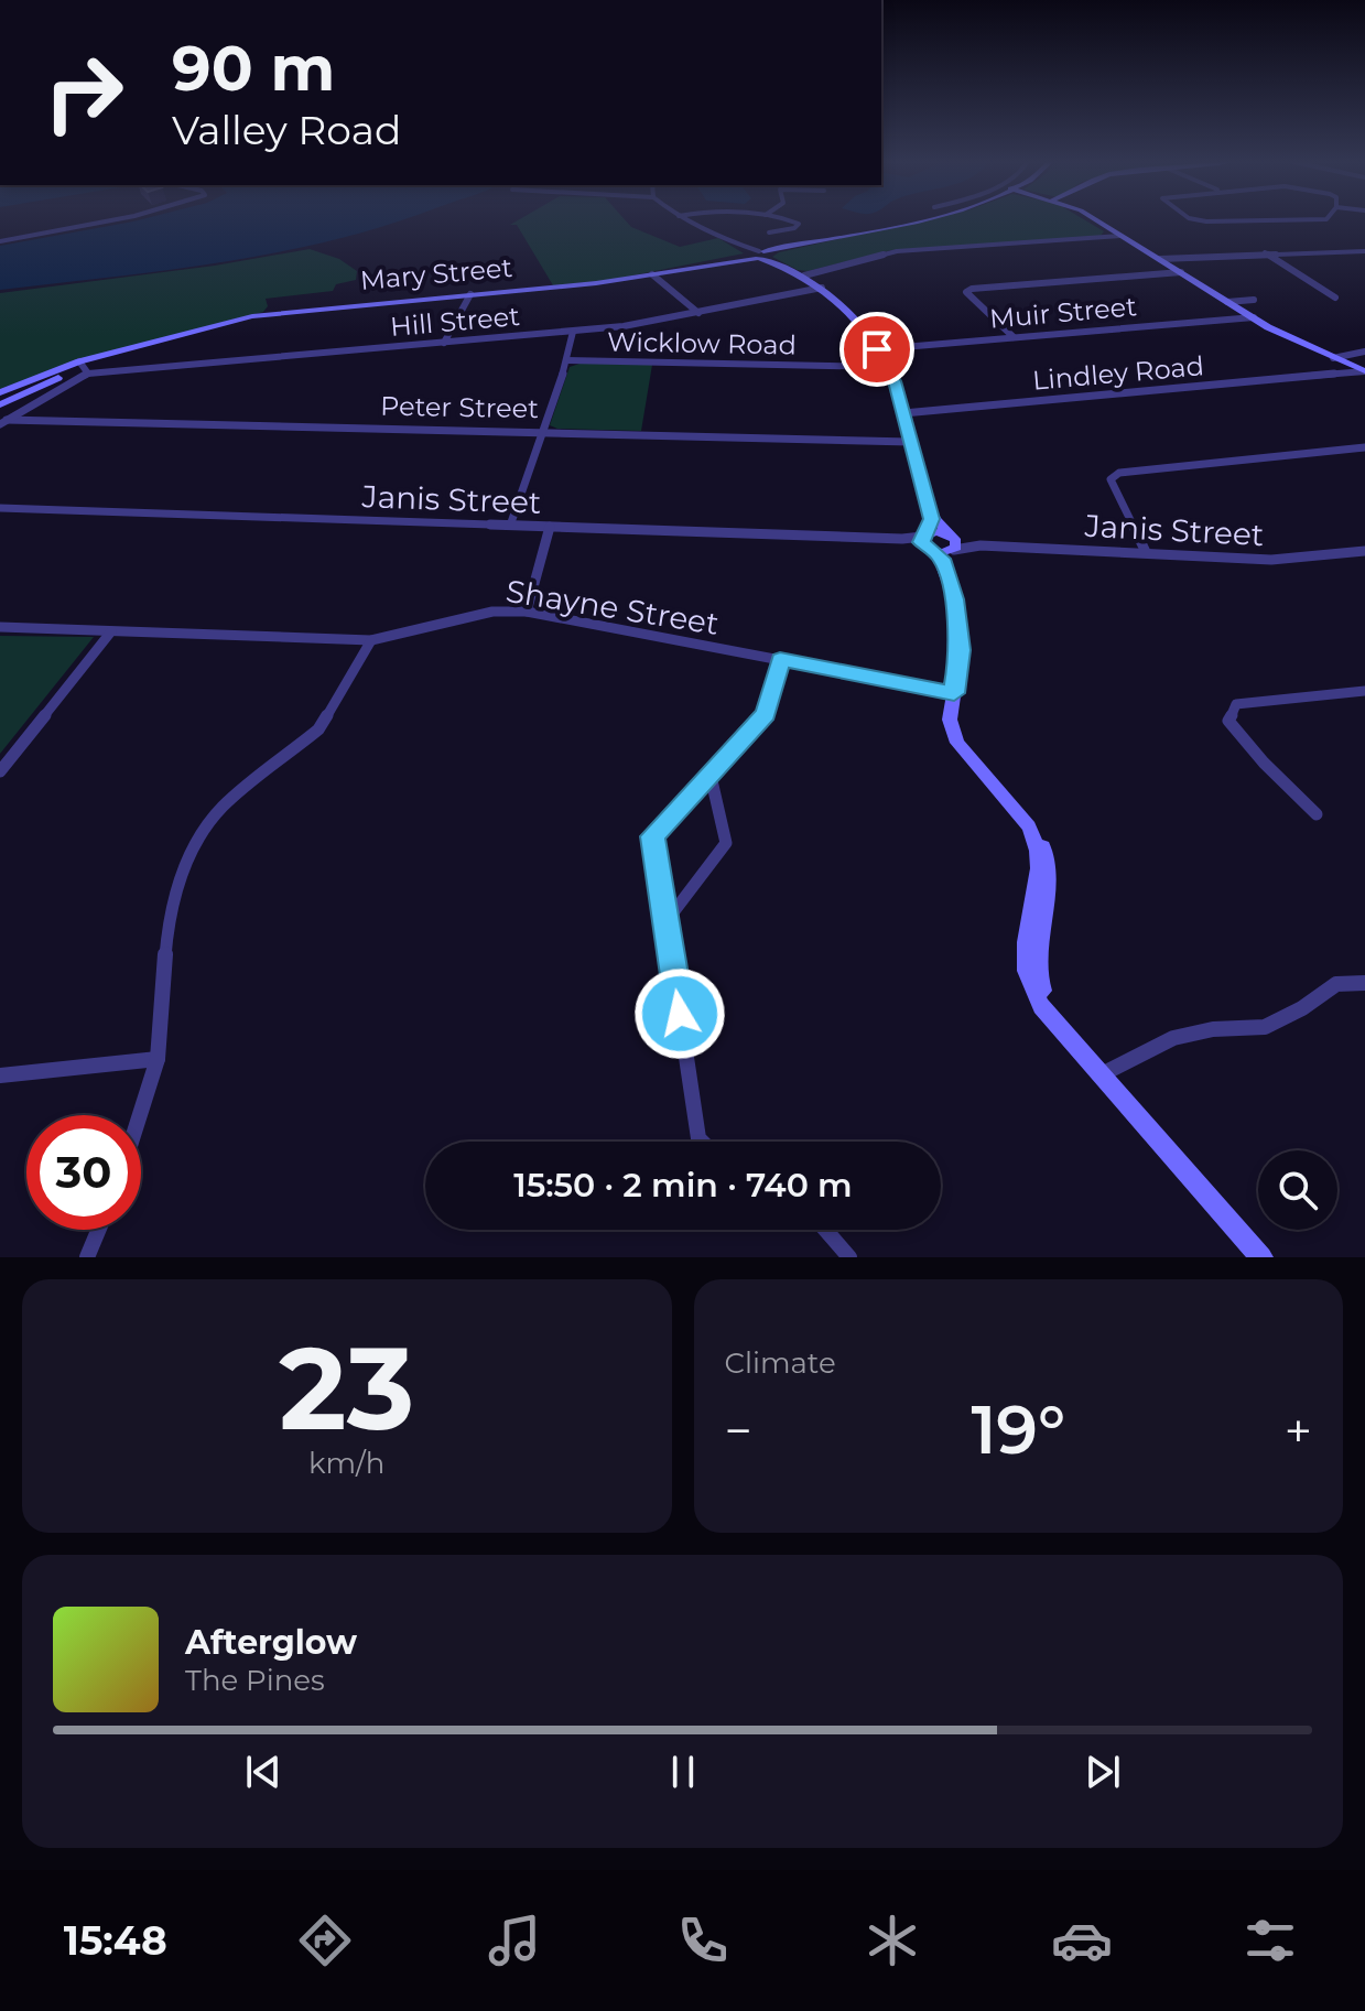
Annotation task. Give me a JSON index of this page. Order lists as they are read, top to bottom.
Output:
{
  "streets": {
    "street": [
      "Mary Street",
      "Muir Street",
      "Hill Street",
      "Wicklow Road",
      "Lindley Road",
      "Peter Street",
      "Janis Street",
      "Shayne Street"
    ]
  },
  "crossings": [
    ["Mary Street", "Hill Street"],
    ["Mary Street", "Peter Street"]
  ],
  "page": {
    "turn": ["90 m", "Valley Road"],
    "limit": "30",
    "trip": "15:50 · 2 min · 740 m",
    "tile": [
      ["23", "km/h"],
      "Climate"
    ],
    "heat": ["−", "19°", "+"],
    "song": ["Afterglow", "The Pines"],
    "tabs": "15:48"
  }
}
